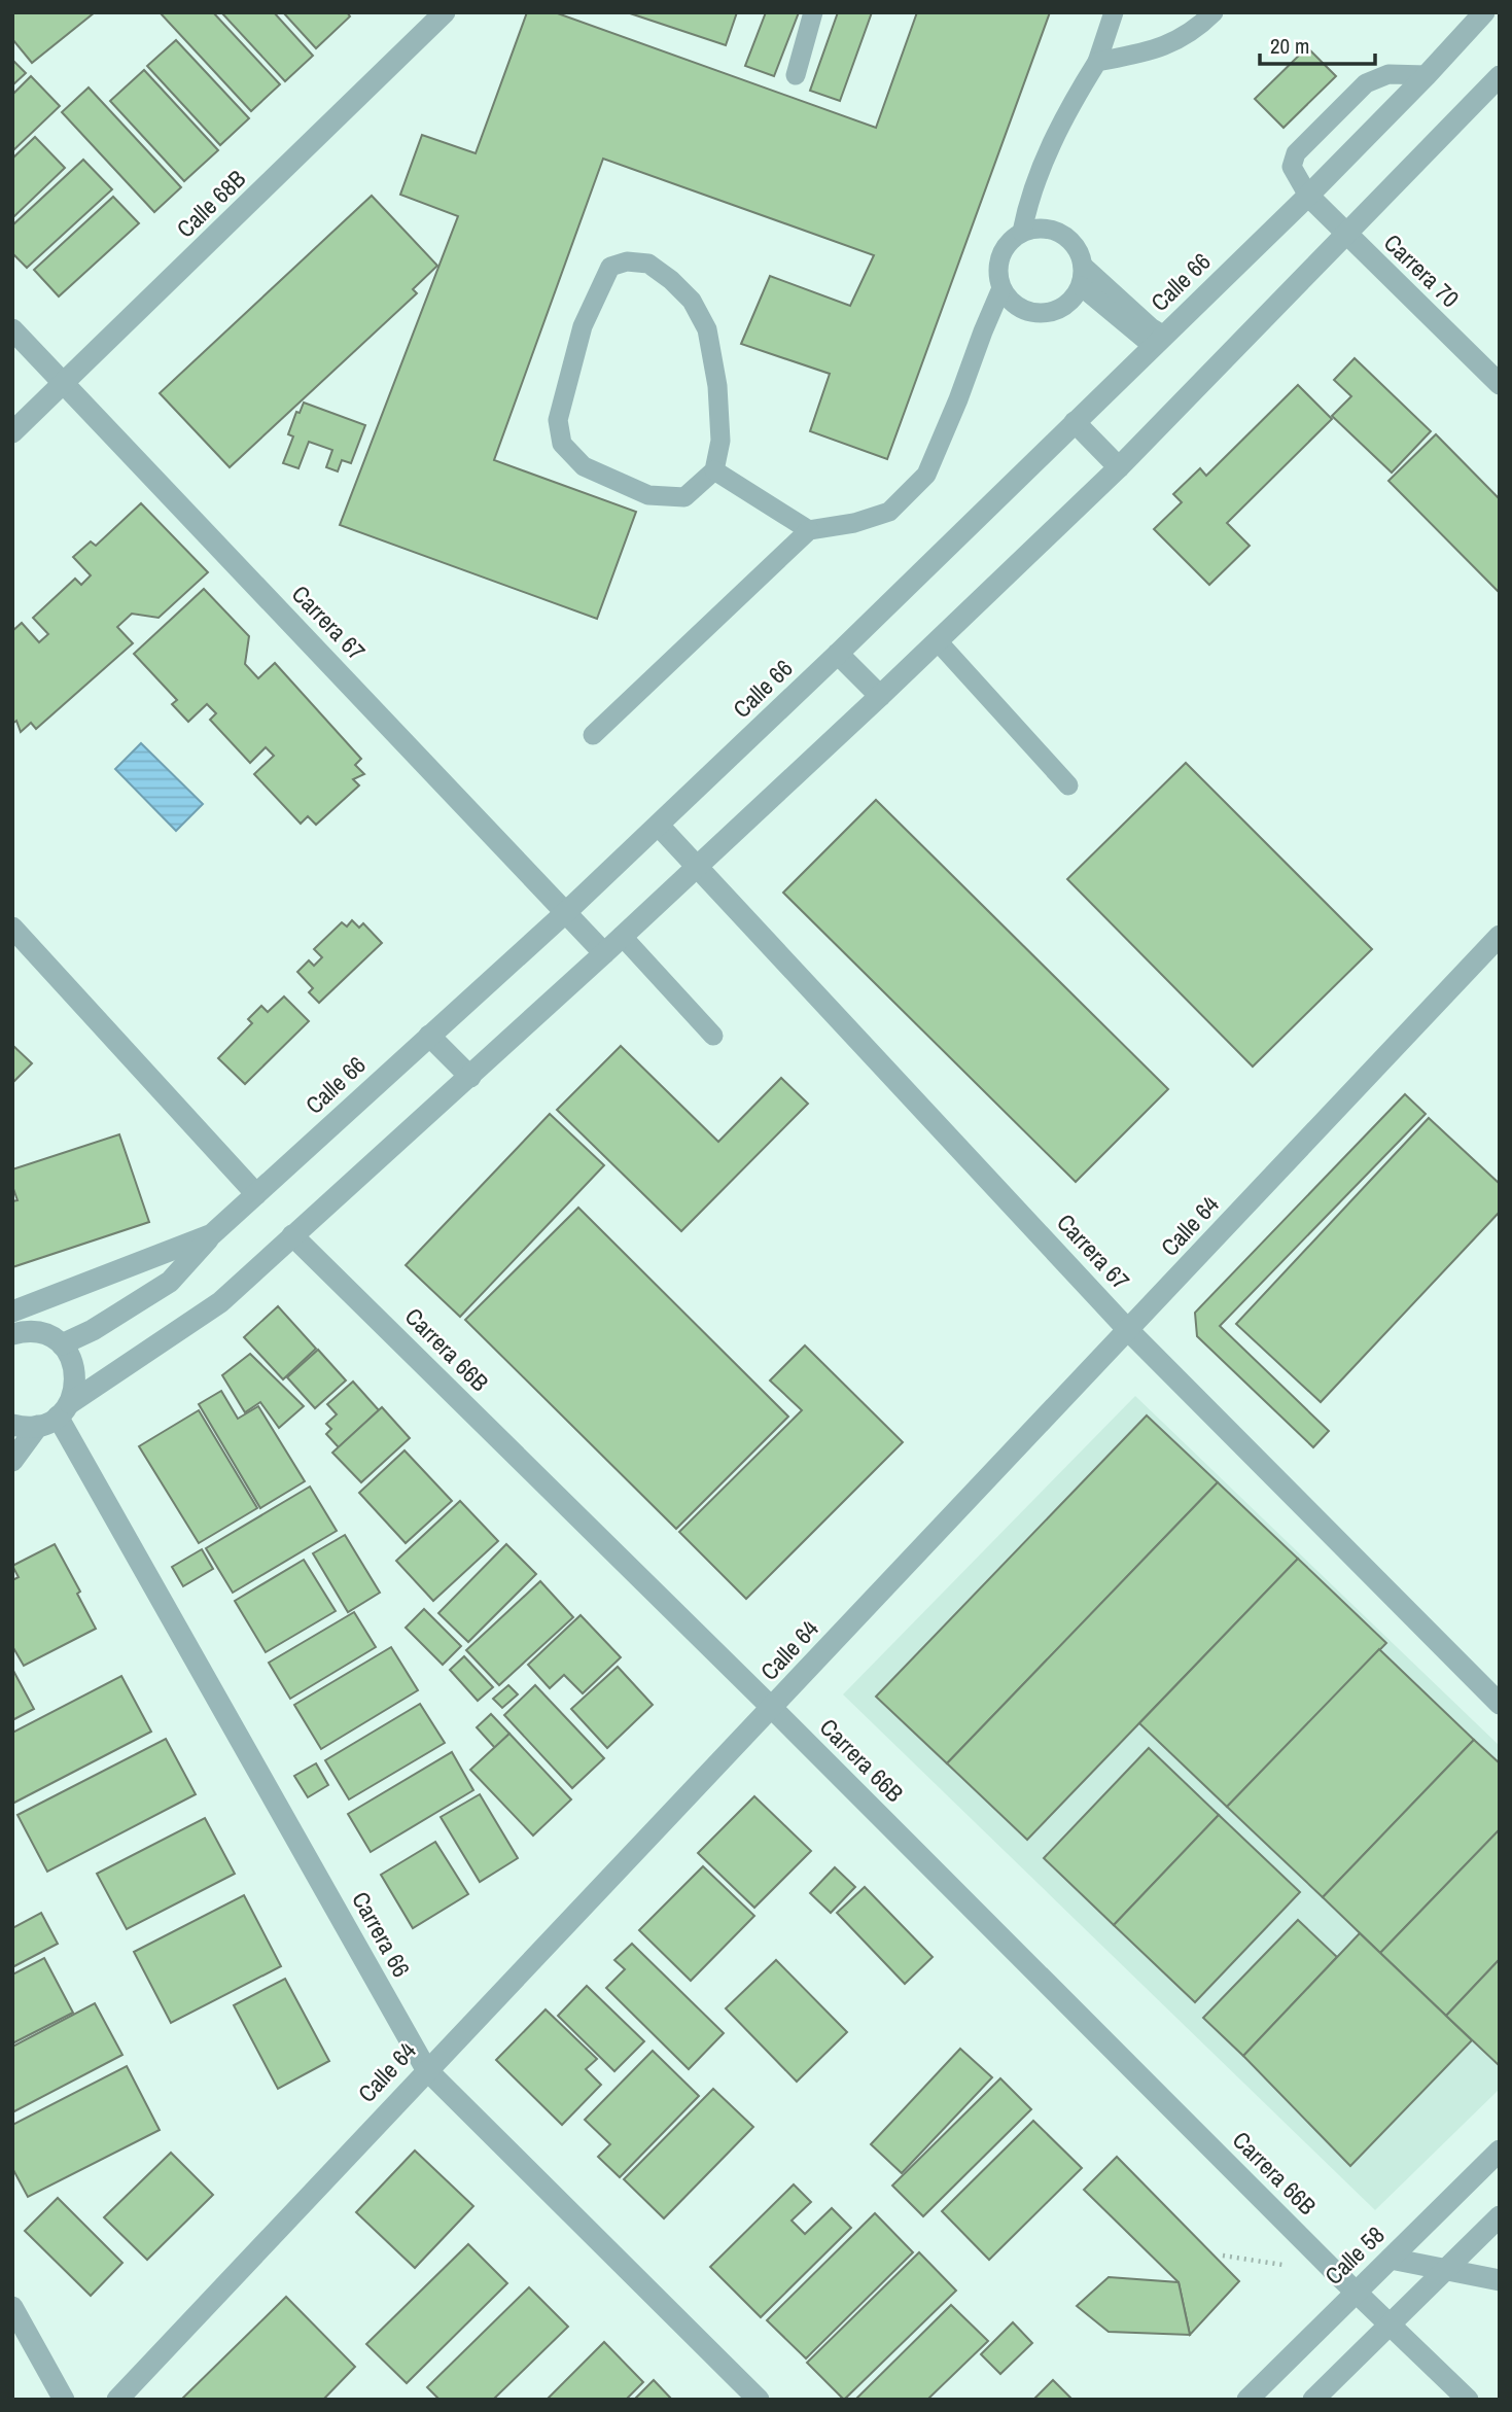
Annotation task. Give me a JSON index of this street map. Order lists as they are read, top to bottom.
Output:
{
  "streets": {
    "street": [
      "Calle 68B",
      "Carrera 70",
      "Calle 66",
      "Carrera 67",
      "Calle 64",
      "Carrera 66B",
      "Carrera 66",
      "Calle 58"
    ]
  },
  "crossings": [
    ["Calle 68B", "Carrera 67"],
    ["Carrera 70", "Calle 66"],
    ["Calle 66", "Carrera 67"],
    ["Carrera 67", "Calle 64"],
    ["Calle 64", "Carrera 66B"],
    ["Calle 64", "Carrera 66"],
    ["Carrera 66B", "Calle 58"]
  ],
  "scale_bar": "20 m"
}
